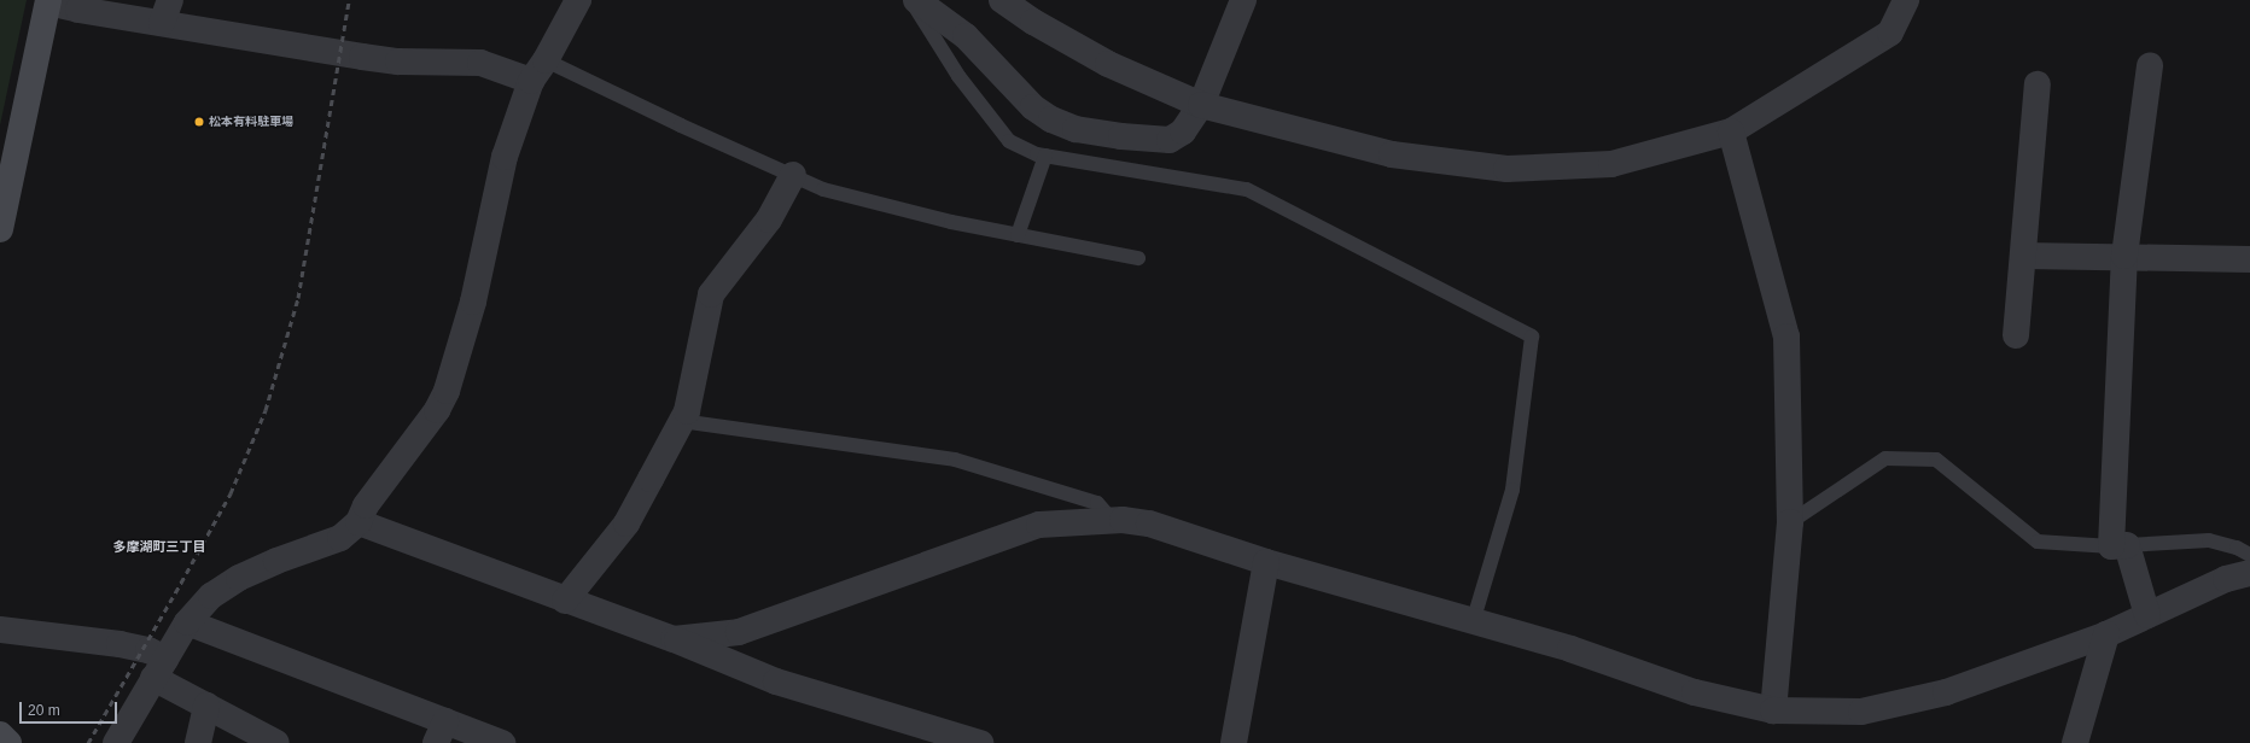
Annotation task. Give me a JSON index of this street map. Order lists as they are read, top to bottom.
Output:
{
  "districts": ["多摩湖町三丁目"],
  "places": ["松本有料駐車場"],
  "scale_bar": "20 m"
}
